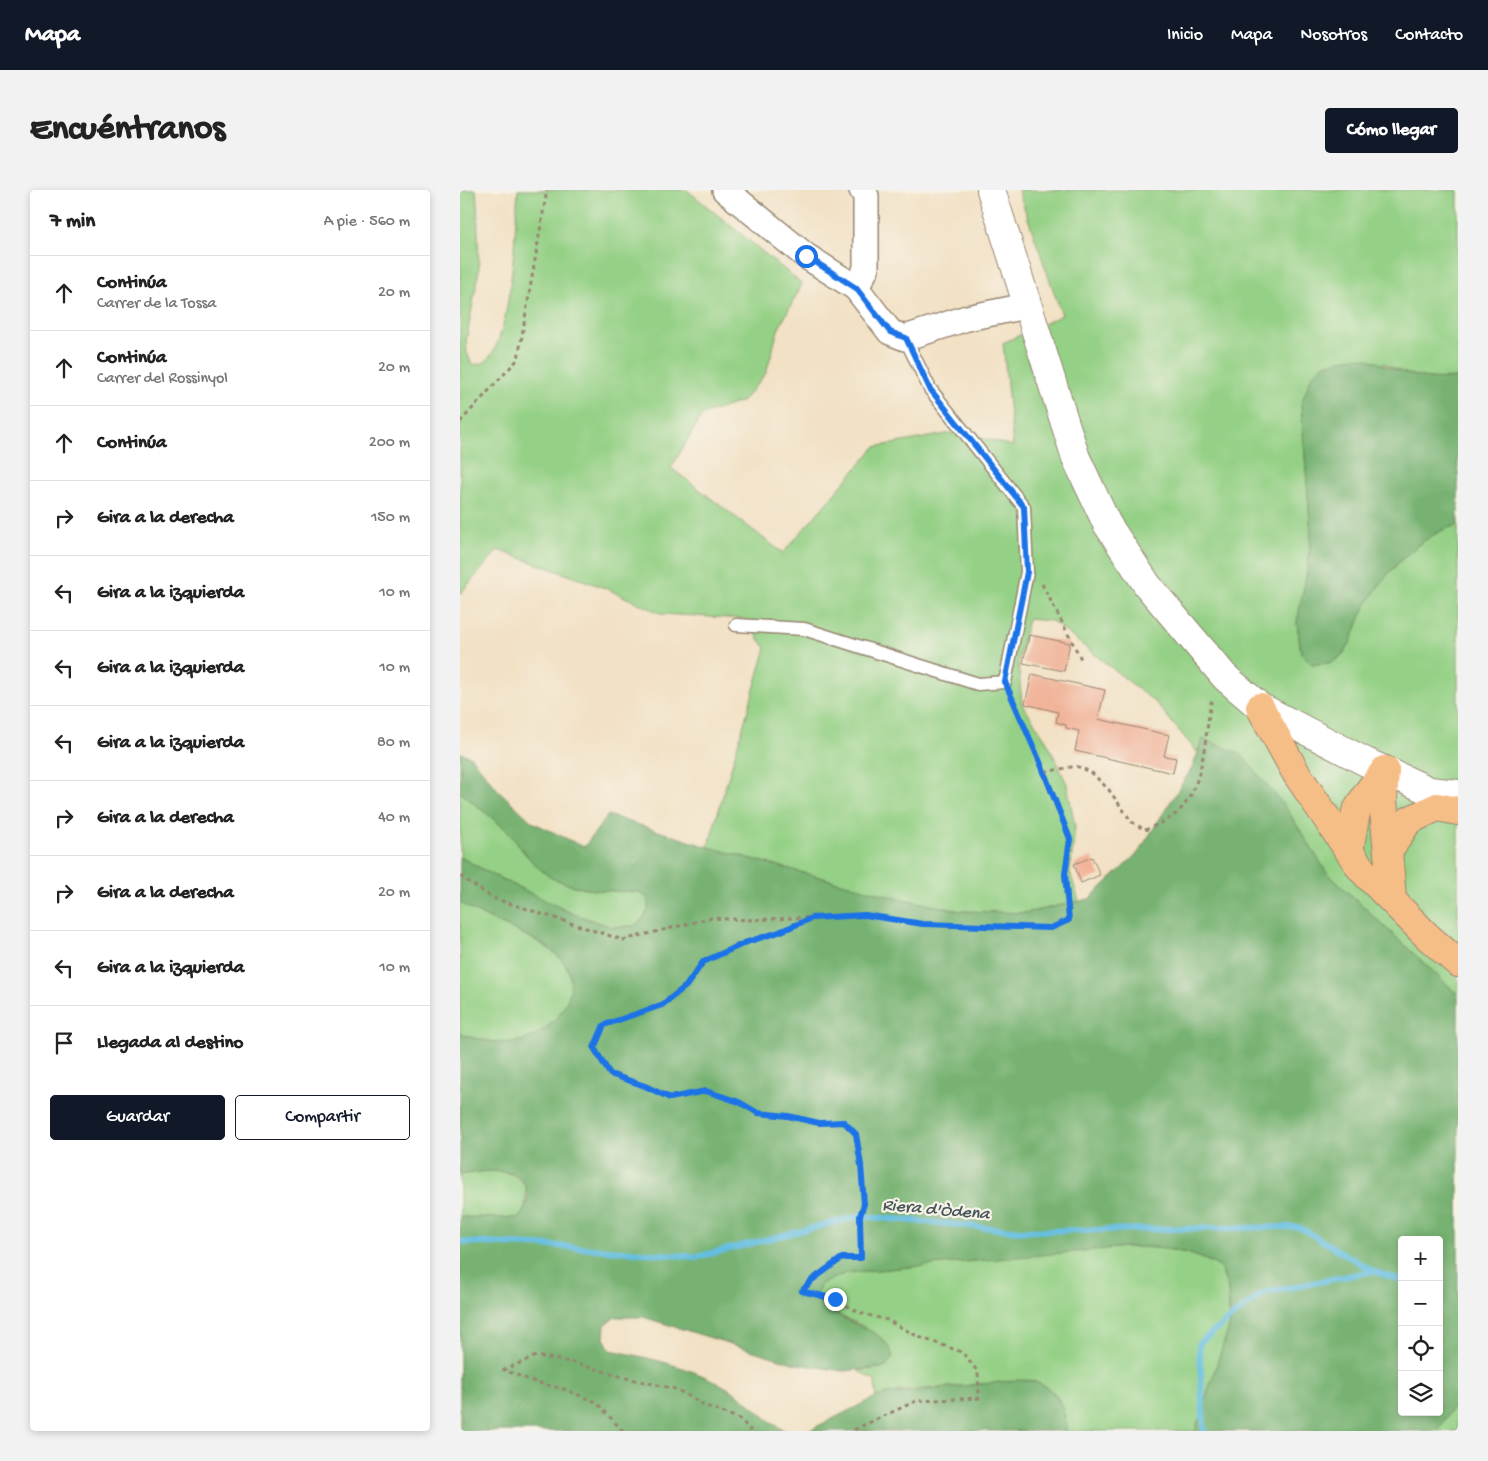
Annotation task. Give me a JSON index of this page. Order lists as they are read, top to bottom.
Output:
{
  "water": ["Riera d'Òdena"],
  "page": {
    "header": "Mapa",
    "nav": [
      "Inicio",
      "Mapa",
      "Nosotros",
      "Contacto"
    ],
    "buttons": [
      "Cómo llegar",
      ["Guardar", "Compartir"]
    ],
    "title": "Encuéntranos",
    "heading": ["7 min", "A pie · 560 m"],
    "list": [
      ["Continúa", "Carrer de la Tossa", "20 m"],
      ["Continúa", "Carrer del Rossinyol", "20 m"],
      ["Continúa", "200 m"],
      ["Gira a la derecha", "150 m"],
      ["Gira a la izquierda", "10 m"],
      ["Gira a la izquierda", "10 m"],
      ["Gira a la izquierda", "80 m"],
      ["Gira a la derecha", "40 m"],
      ["Gira a la derecha", "20 m"],
      ["Gira a la izquierda", "10 m"],
      "Llegada al destino"
    ],
    "map_buttons": ["+", "−"]
  }
}
